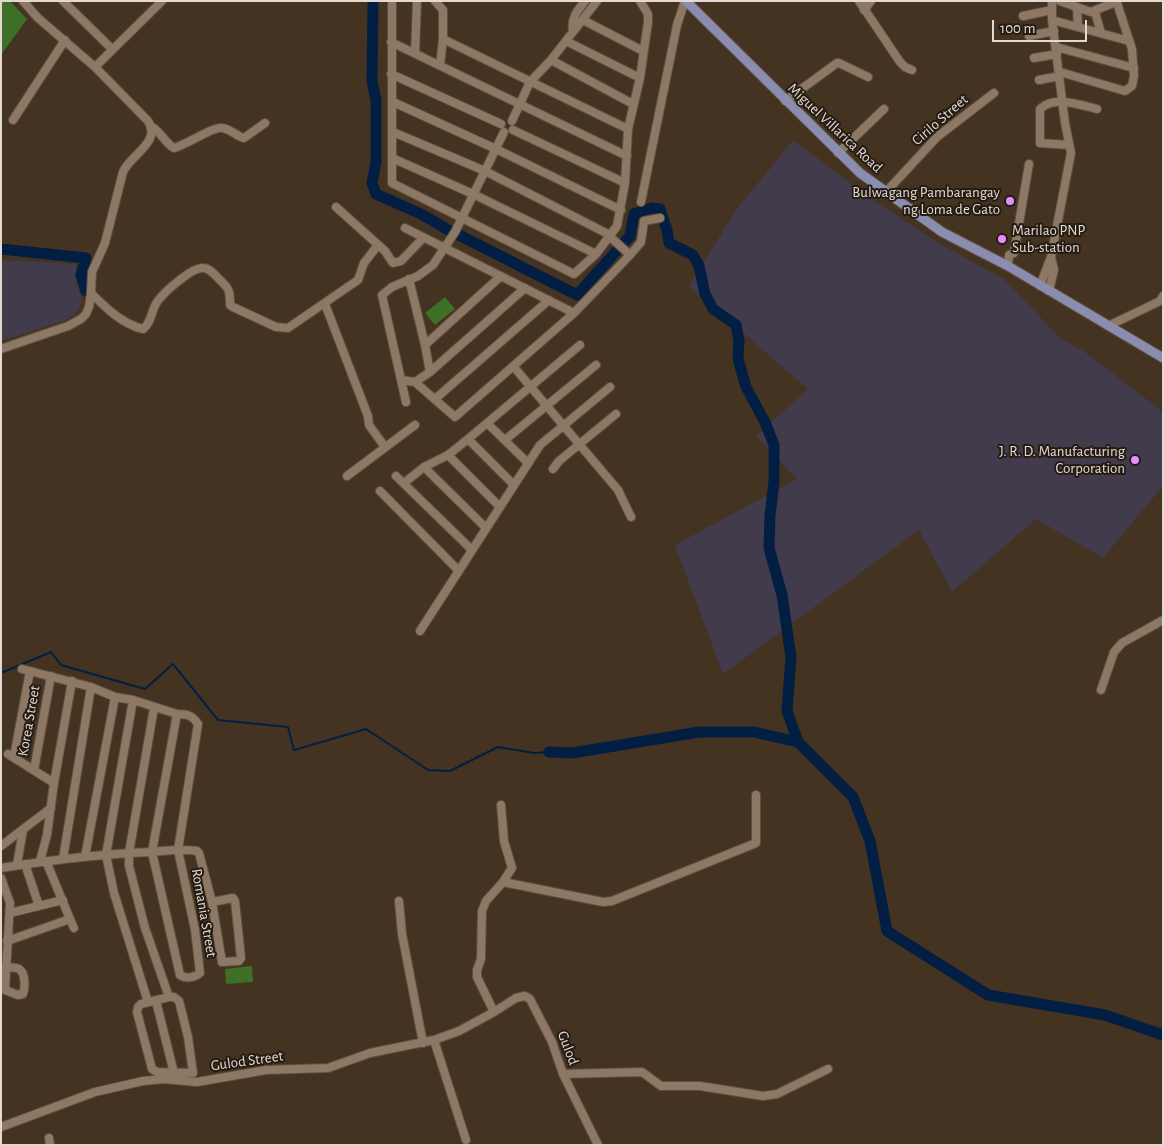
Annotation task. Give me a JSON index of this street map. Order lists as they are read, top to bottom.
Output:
{
  "streets": {
    "main road": ["Miguel Villarica Road"],
    "street": [
      "Cirilo Street",
      "Korea Street",
      "Romania Street",
      "Gulod",
      "Gulod Street"
    ]
  },
  "crossings": [
    ["Cirilo Street", "Miguel Villarica Road"],
    ["Gulod", "Gulod Street"]
  ],
  "places": ["Bulwagang Pambarangay ng Loma de Gato", "Marilao PNP Sub-station", "J. R. D. Manufacturing Corporation"],
  "scale_bar": "100 m"
}
